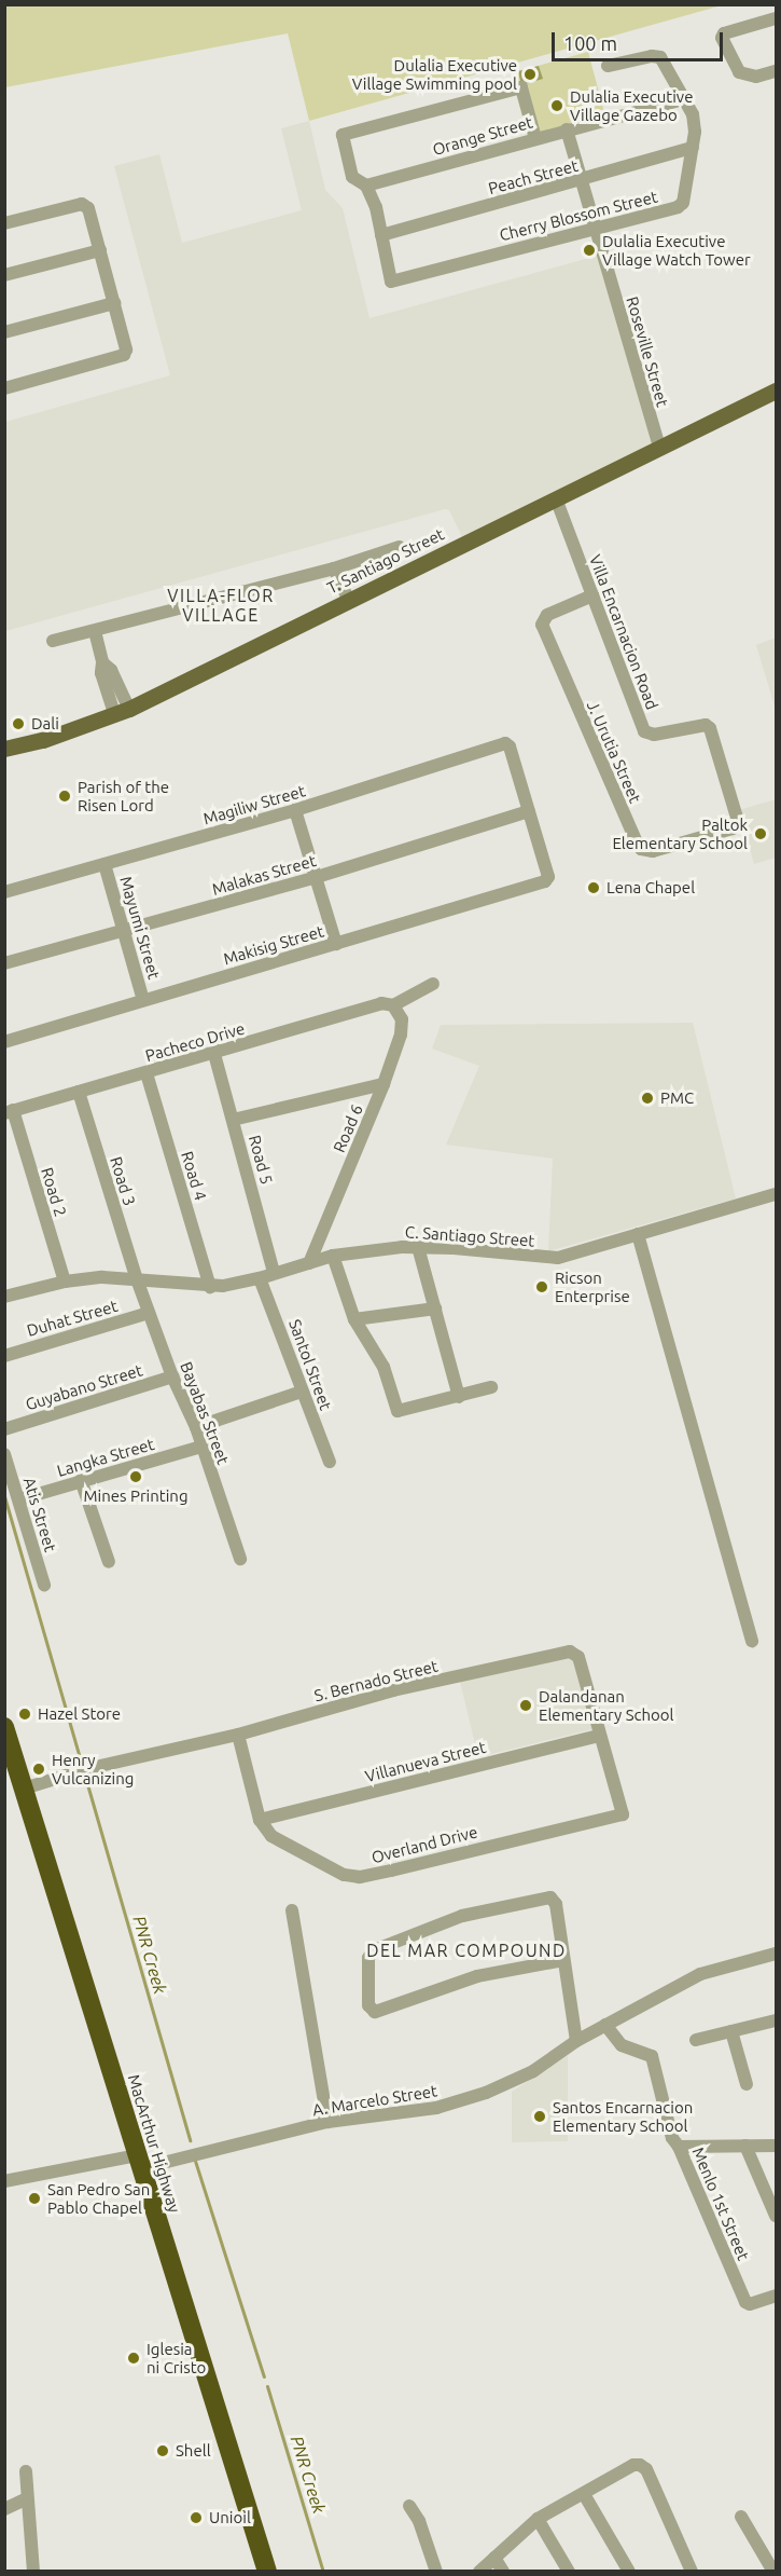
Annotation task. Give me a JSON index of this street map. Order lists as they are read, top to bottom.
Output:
{
  "streets": {
    "highway": ["MacArthur Highway"],
    "main road": ["T. Santiago Street"],
    "street": [
      "Orange Street",
      "Peach Street",
      "Cherry Blossom Street",
      "Roseville Street",
      "Villa Encarnacion Road",
      "J. Urutia Street",
      "Magiliw Street",
      "Malakas Street",
      "Mayumi Street",
      "Makisig Street",
      "Pacheco Drive",
      "Road 6",
      "Road 5",
      "Road 4",
      "Road 3",
      "Road 2",
      "C. Santiago Street",
      "Duhat Street",
      "Santol Street",
      "Guyabano Street",
      "Bayabas Street",
      "Langka Street",
      "Atis Street",
      "S. Bernado Street",
      "Villanueva Street",
      "Overland Drive",
      "A. Marcelo Street",
      "Menlo 1st Street"
    ]
  },
  "crossings": [
    ["Orange Street", "Cherry Blossom Street"],
    ["Orange Street", "Roseville Street"],
    ["Peach Street", "Cherry Blossom Street"],
    ["Peach Street", "Roseville Street"],
    ["Cherry Blossom Street", "Roseville Street"],
    ["Roseville Street", "T. Santiago Street"],
    ["T. Santiago Street", "Villa Encarnacion Road"],
    ["Villa Encarnacion Road", "J. Urutia Street"],
    ["Magiliw Street", "Malakas Street"],
    ["Magiliw Street", "Mayumi Street"],
    ["Magiliw Street", "Makisig Street"],
    ["Malakas Street", "Mayumi Street"],
    ["Malakas Street", "Makisig Street"],
    ["Mayumi Street", "Makisig Street"],
    ["Pacheco Drive", "Road 6"],
    ["Pacheco Drive", "Road 5"],
    ["Pacheco Drive", "Road 4"],
    ["Pacheco Drive", "Road 3"],
    ["Pacheco Drive", "Road 2"],
    ["Road 6", "C. Santiago Street"],
    ["Road 5", "C. Santiago Street"],
    ["Road 4", "C. Santiago Street"],
    ["Road 3", "C. Santiago Street"],
    ["Road 3", "Bayabas Street"],
    ["Road 2", "C. Santiago Street"],
    ["C. Santiago Street", "Santol Street"],
    ["C. Santiago Street", "Bayabas Street"],
    ["Duhat Street", "Bayabas Street"],
    ["Guyabano Street", "Bayabas Street"],
    ["Bayabas Street", "Langka Street"],
    ["Langka Street", "Atis Street"],
    ["S. Bernado Street", "Villanueva Street"],
    ["S. Bernado Street", "Overland Drive"],
    ["S. Bernado Street", "MacArthur Highway"],
    ["Villanueva Street", "Overland Drive"],
    ["A. Marcelo Street", "MacArthur Highway"],
    ["A. Marcelo Street", "Menlo 1st Street"]
  ],
  "districts": ["VILLA-FLOR VILLAGE", "DEL MAR COMPOUND"],
  "water": ["PNR Creek"],
  "places": [
    "Dulalia Executive Village Swimming pool",
    "Dulalia Executive Village Gazebo",
    "Dulalia Executive Village Watch Tower",
    "Dali",
    "Parish of the Risen Lord",
    "Paltok Elementary School",
    "Lena Chapel",
    "PMC",
    "Ricson Enterprise",
    "Mines Printing",
    "Dalandanan Elementary School",
    "Hazel Store",
    "Henry Vulcanizing",
    "Santos Encarnacion Elementary School",
    "San Pedro San Pablo Chapel",
    "Iglesia ni Cristo",
    "Shell",
    "Unioil"
  ],
  "scale_bar": "100 m"
}
